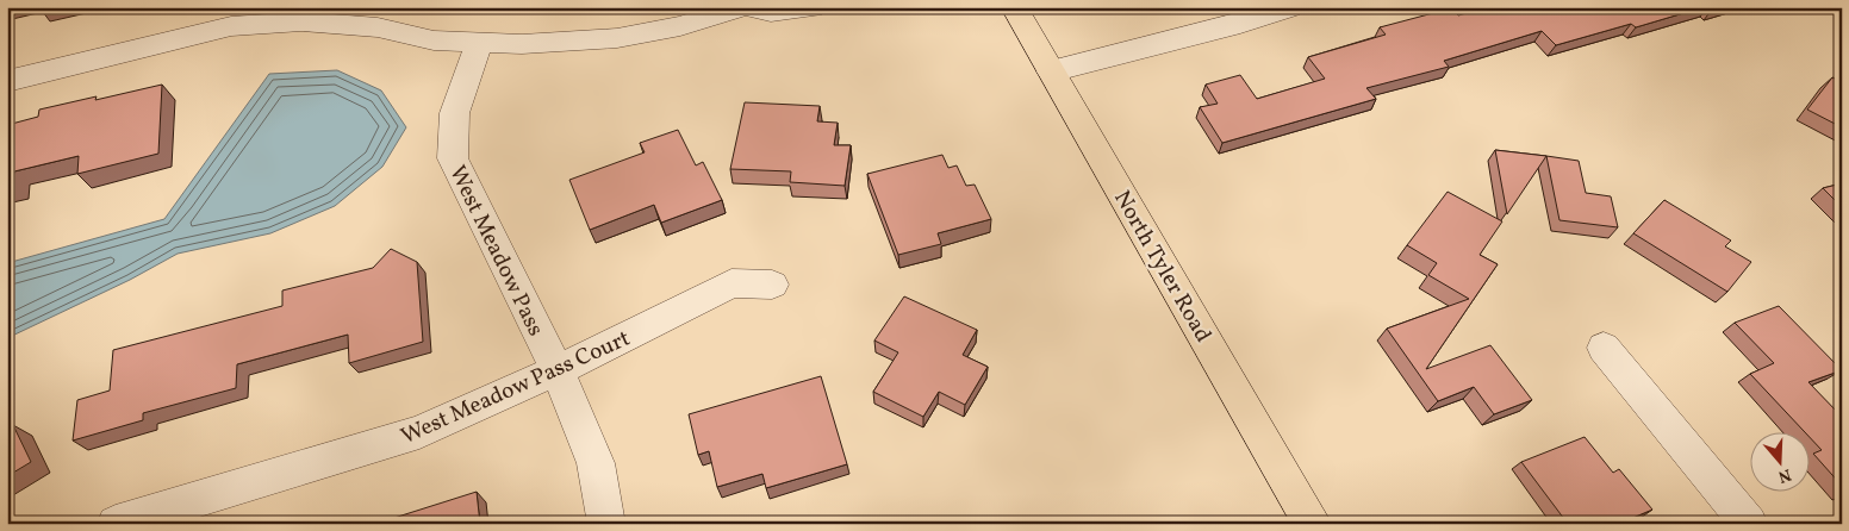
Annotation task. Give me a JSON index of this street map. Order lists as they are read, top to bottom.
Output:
{
  "streets": {
    "main road": ["North Tyler Road"],
    "street": ["West Meadow Pass", "West Meadow Pass Court"]
  },
  "crossings": [
    ["West Meadow Pass", "West Meadow Pass Court"]
  ],
  "north": "bottom"
}
